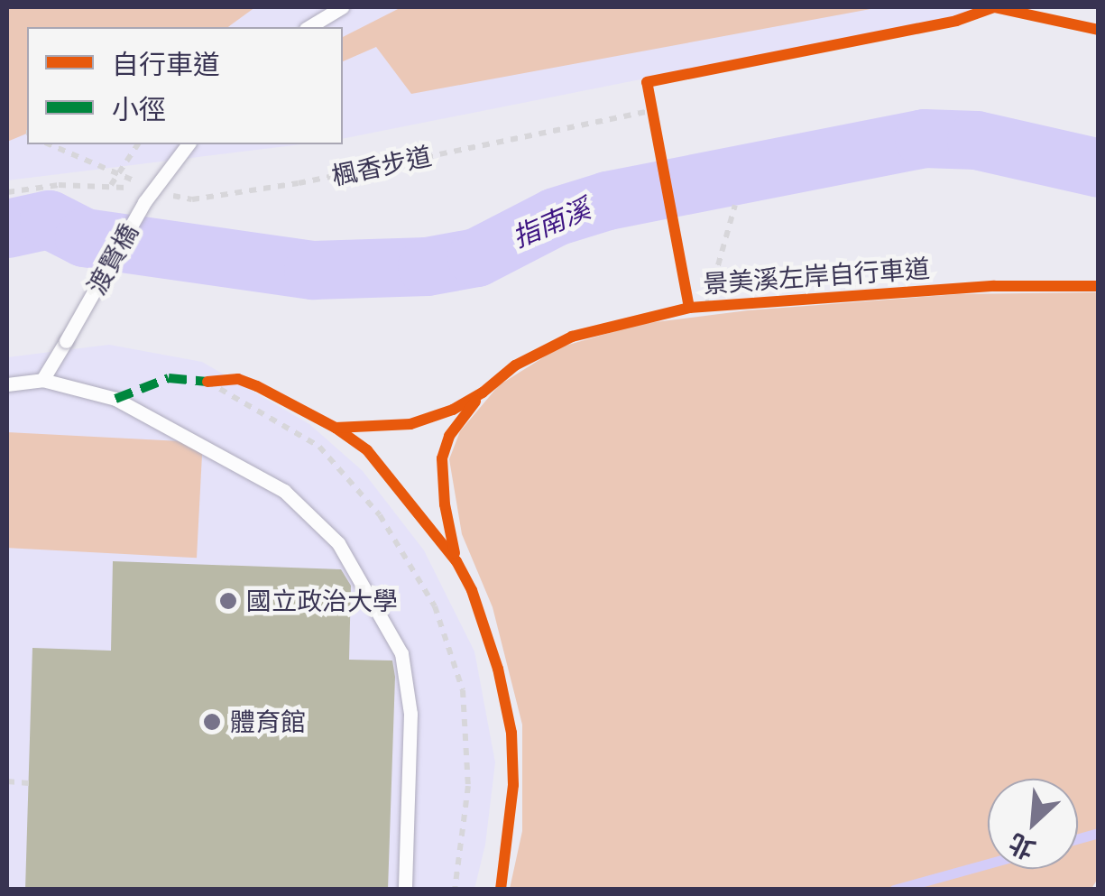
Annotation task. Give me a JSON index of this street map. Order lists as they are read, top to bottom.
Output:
{
  "streets": {
    "lane": ["渡賢橋"],
    "path": ["楓香步道"],
    "cycle path": ["景美溪左岸自行車道"]
  },
  "water": ["指南溪"],
  "places": ["國立政治大學", "體育館"],
  "legend": ["自行車道", "小徑"],
  "north": "bottom left"
}
